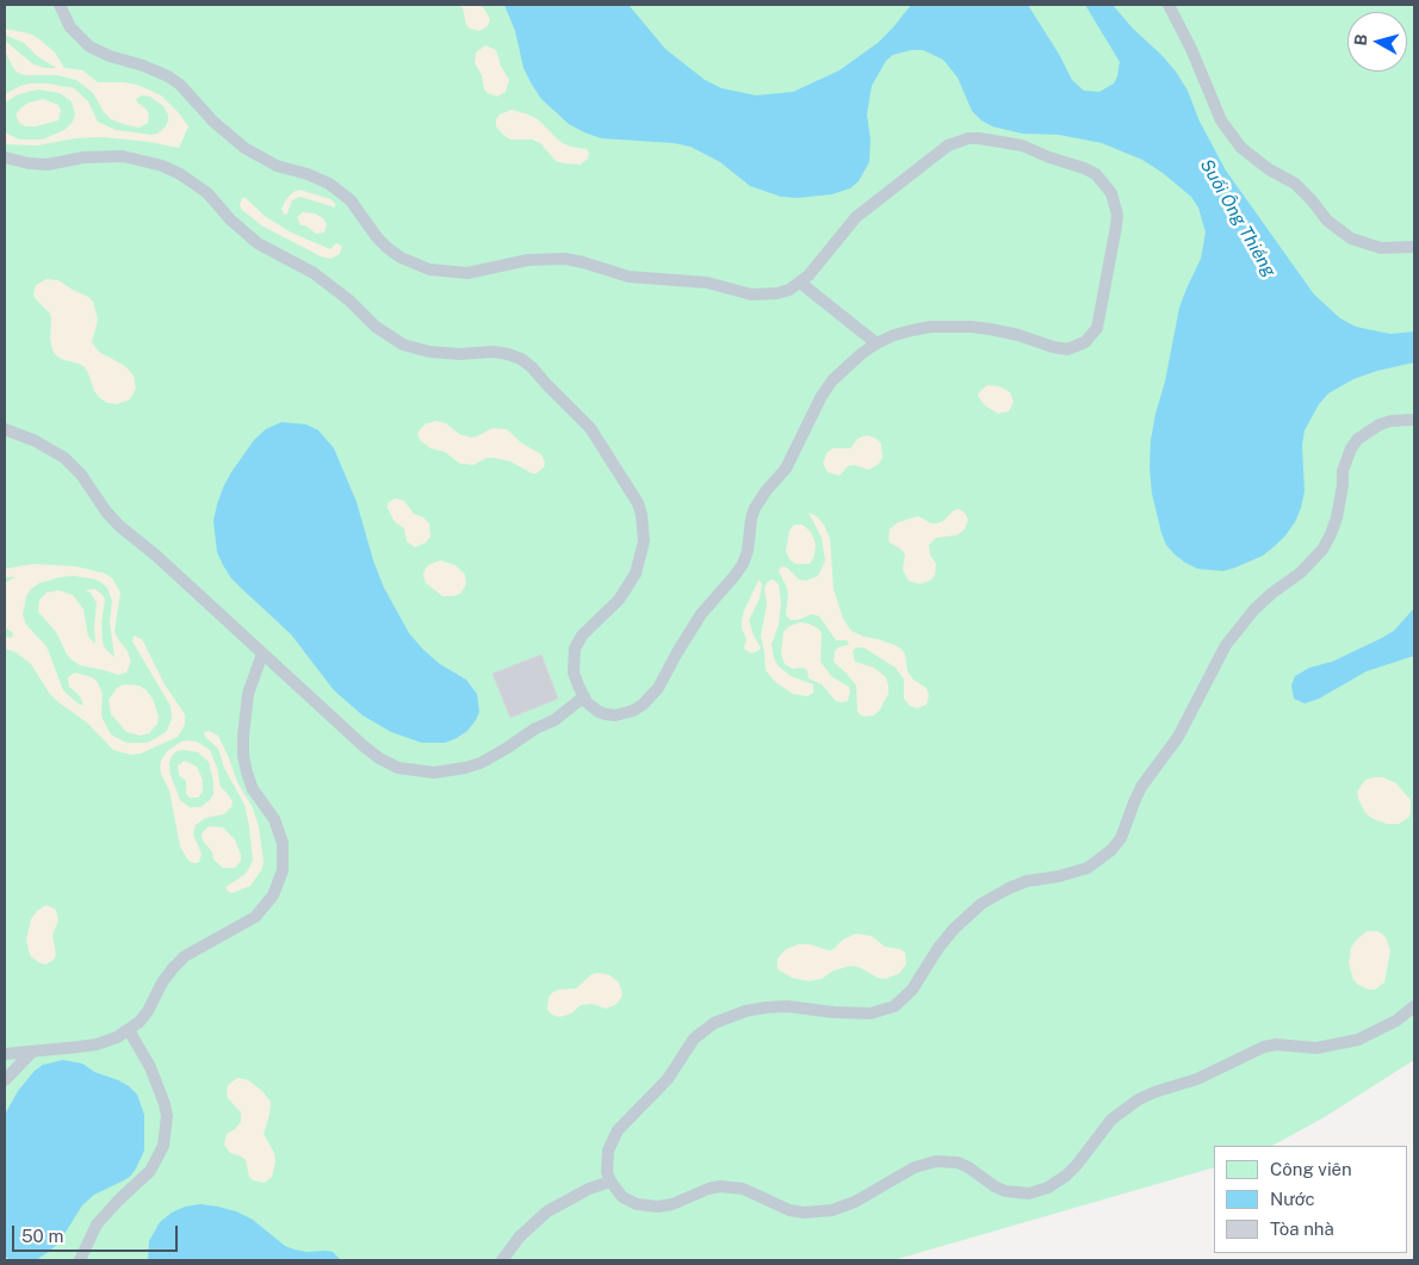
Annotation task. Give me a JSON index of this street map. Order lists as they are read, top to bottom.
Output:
{
  "water": ["Suối Ông Thiềng"],
  "legend": ["Công viên", "Nước", "Tòa nhà"],
  "scale_bar": "50 m",
  "north": "left"
}
